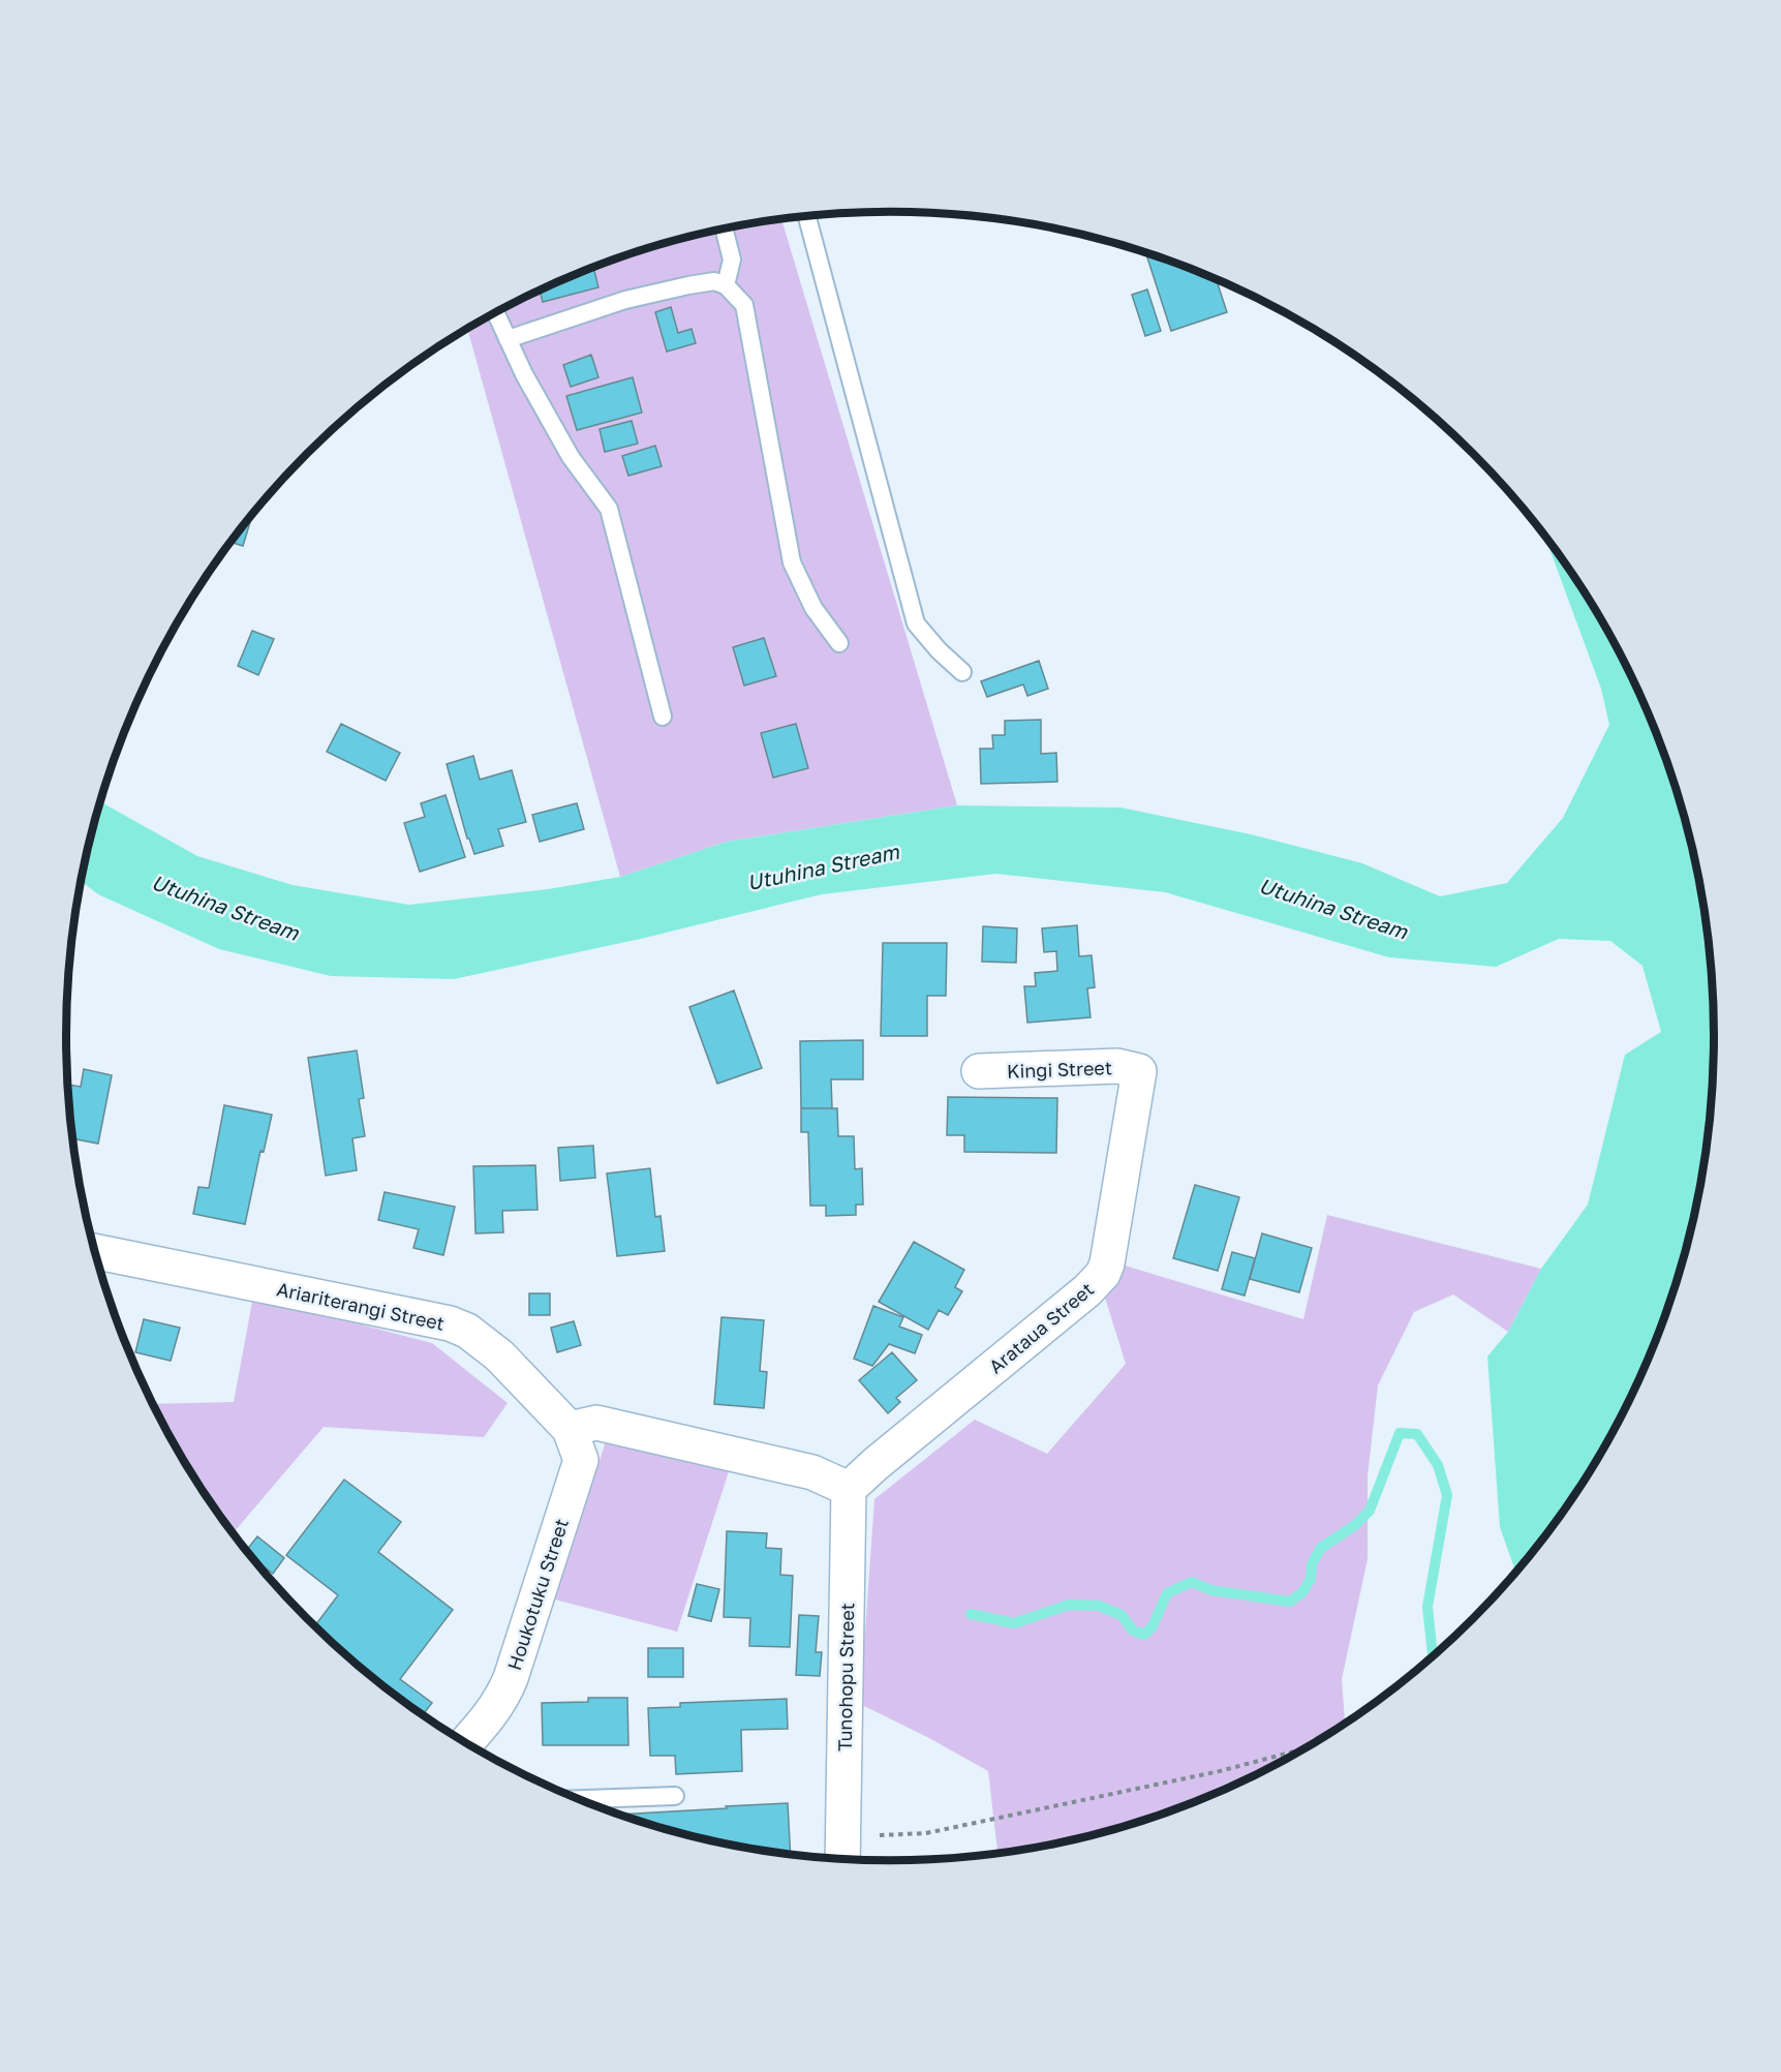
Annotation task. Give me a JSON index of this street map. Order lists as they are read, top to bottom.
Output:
{
  "streets": {
    "street": [
      "Kingi Street",
      "Ariariterangi Street",
      "Arataua Street",
      "Houkotuku Street",
      "Tunohopu Street"
    ]
  },
  "crossings": [
    ["Kingi Street", "Arataua Street"],
    ["Ariariterangi Street", "Houkotuku Street"],
    ["Arataua Street", "Tunohopu Street"]
  ],
  "water": ["Utuhina Stream"]
}
